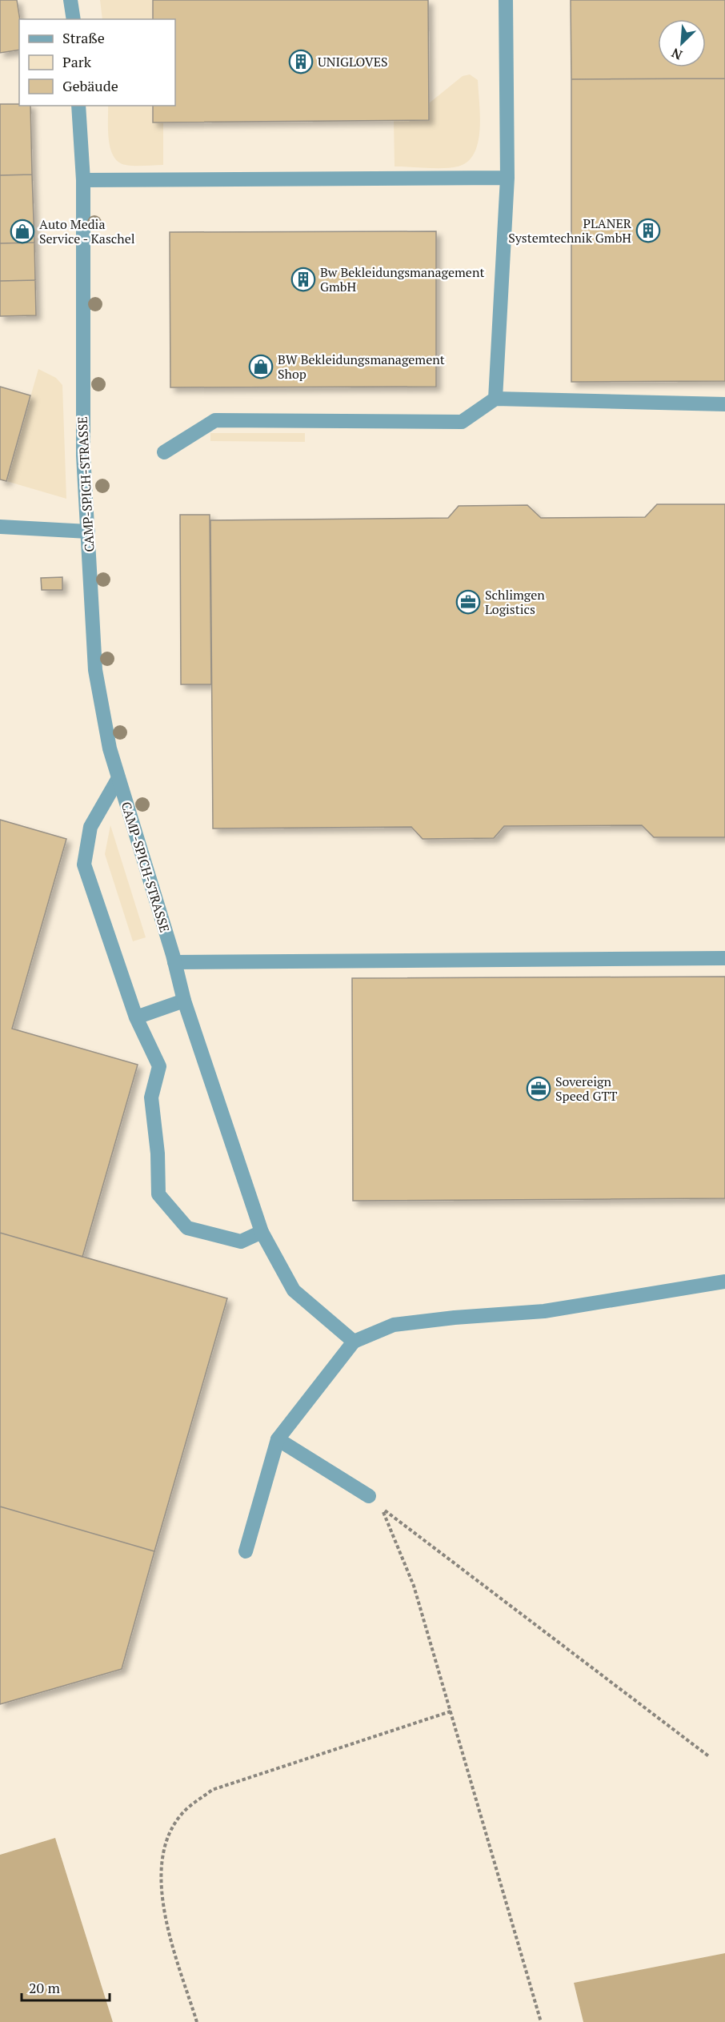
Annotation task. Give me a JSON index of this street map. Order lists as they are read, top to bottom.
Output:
{
  "streets": {
    "street": ["CAMP-SPICH-STRASSE"]
  },
  "places": {
    "building": ["UNIGLOVES", "PLANER Systemtechnik GmbH", "Bw Bekleidungsmanagement GmbH"],
    "shop": ["Auto Media Service - Kaschel", "BW Bekleidungsmanagement Shop"],
    "office": ["Schlimgen Logistics", "Sovereign Speed GTT"]
  },
  "legend": ["Straße", "Park", "Gebäude"],
  "scale_bar": "20 m",
  "north": "bottom left"
}
